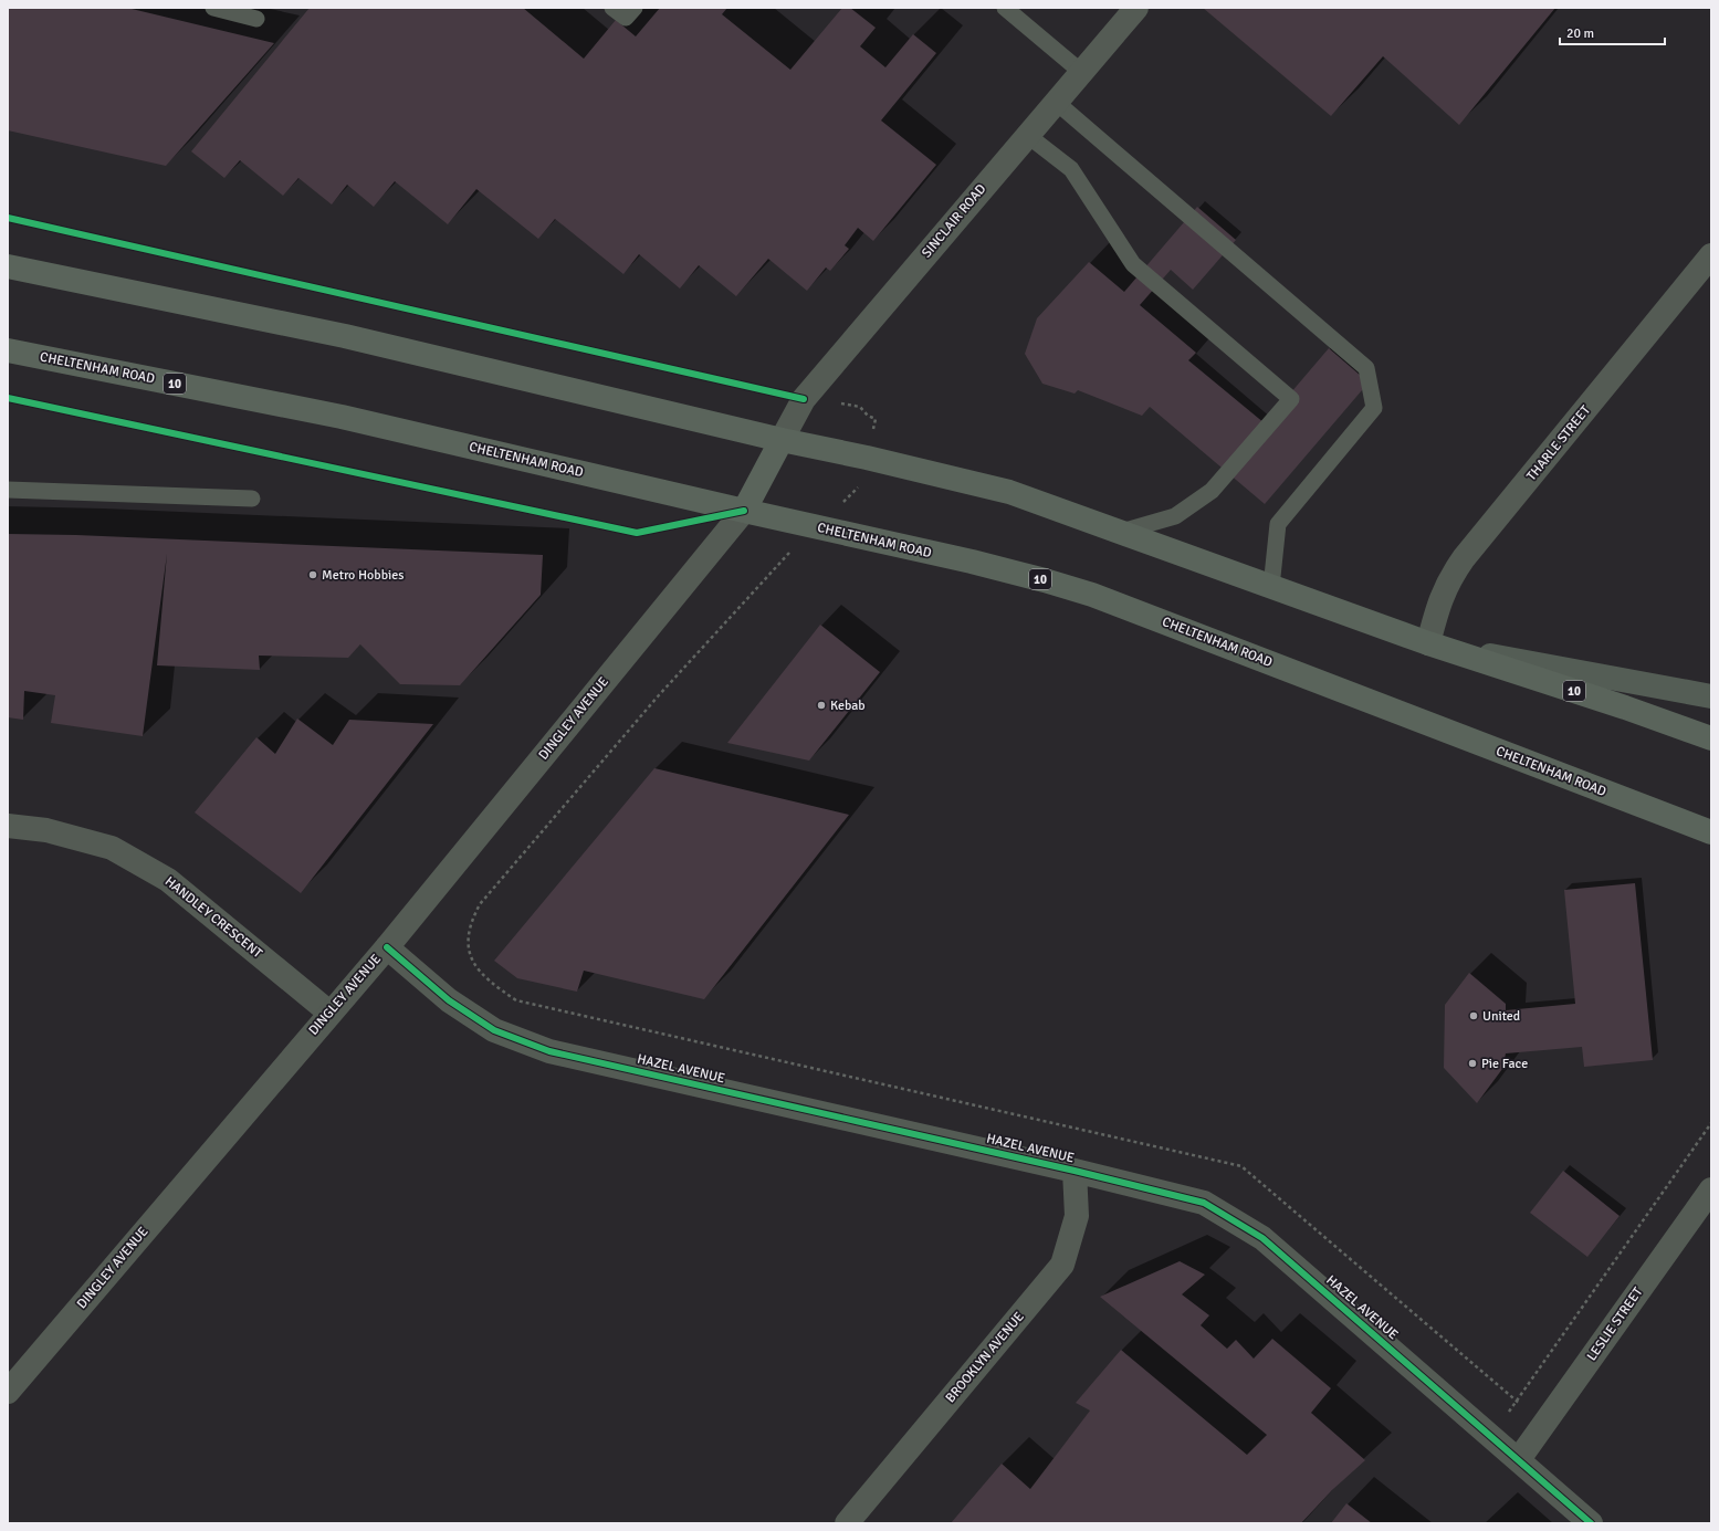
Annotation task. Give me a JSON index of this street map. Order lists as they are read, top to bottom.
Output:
{
  "streets": {
    "main road": ["CHELTENHAM ROAD", "10"],
    "street": [
      "SINCLAIR ROAD",
      "THARLE STREET",
      "DINGLEY AVENUE",
      "HANDLEY CRESCENT",
      "HAZEL AVENUE",
      "LESLIE STREET",
      "BROOKLYN AVENUE"
    ]
  },
  "crossings": [
    ["SINCLAIR ROAD", "10"],
    ["CHELTENHAM ROAD", "DINGLEY AVENUE"],
    ["10", "THARLE STREET"],
    ["DINGLEY AVENUE", "HANDLEY CRESCENT"],
    ["DINGLEY AVENUE", "HAZEL AVENUE"],
    ["HAZEL AVENUE", "LESLIE STREET"],
    ["HAZEL AVENUE", "BROOKLYN AVENUE"]
  ],
  "places": [
    "Metro Hobbies",
    "Kebab",
    "United",
    "Pie Face"
  ],
  "scale_bar": "20 m"
}
